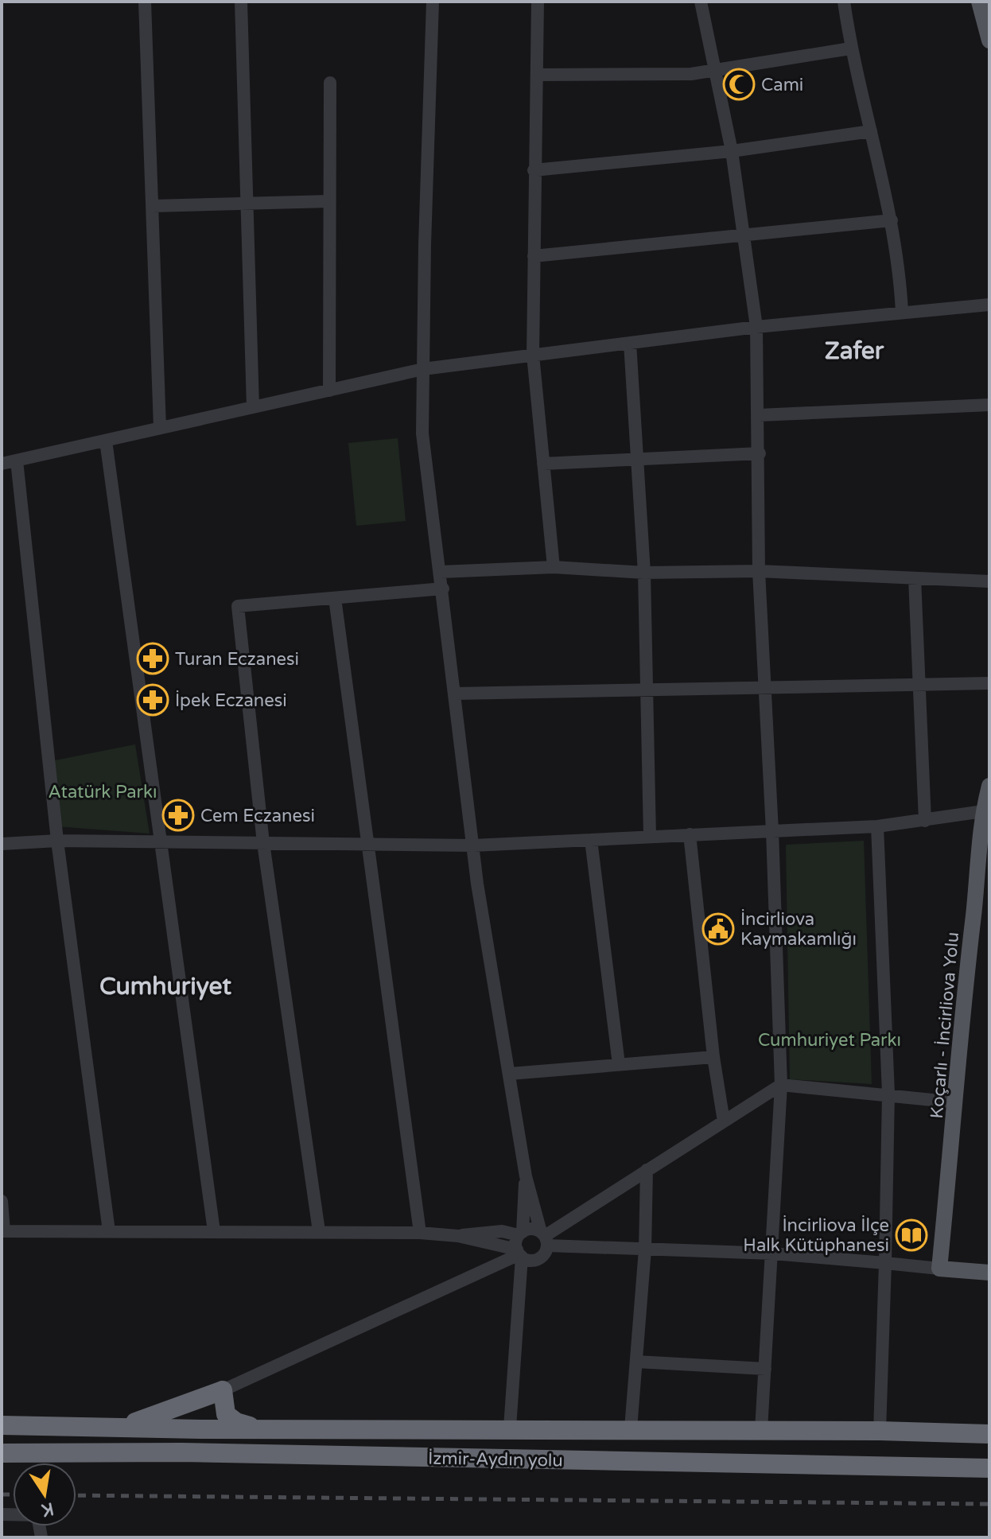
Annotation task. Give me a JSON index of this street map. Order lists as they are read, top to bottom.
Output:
{
  "streets": {
    "highway": ["İzmir-Aydın yolu"],
    "main road": ["Koçarlı - İncirliova Yolu"]
  },
  "districts": ["Zafer", "Cumhuriyet"],
  "parks": ["Atatürk Parkı", "Cumhuriyet Parkı"],
  "places": {
    "mosque": ["Cami"],
    "pharmacy": ["Turan Eczanesi", "İpek Eczanesi", "Cem Eczanesi"],
    "public building": ["İncirliova Kaymakamlığı"],
    "library": ["İncirliova İlçe Halk Kütüphanesi"]
  },
  "north": "bottom"
}
